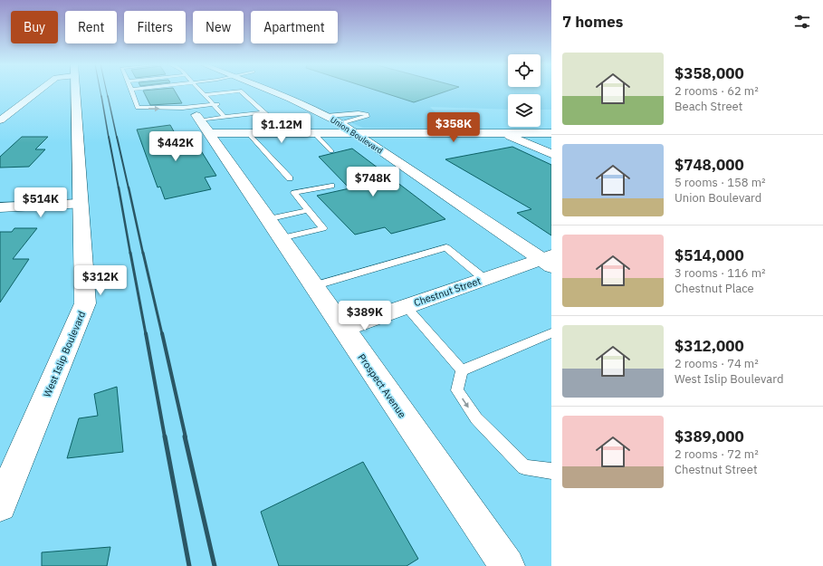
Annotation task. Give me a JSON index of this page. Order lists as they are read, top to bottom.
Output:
{
  "streets": {
    "street": [
      "Union Boulevard",
      "Chestnut Street",
      "West Islip Boulevard",
      "Prospect Avenue"
    ]
  },
  "crossings": [
    ["Union Boulevard", "Chestnut Street"],
    ["Chestnut Street", "Prospect Avenue"]
  ],
  "page": {
    "heading": "7 homes",
    "chip": [
      "Buy",
      "Rent",
      "Filters",
      "New",
      "Apartment"
    ],
    "list": [
      {
        "name": "$358,000",
        "note": "2 rooms · 62 m² · Beach Street"
      },
      {
        "name": "$748,000",
        "note": "5 rooms · 158 m² · Union Boulevard"
      },
      {
        "name": "$514,000",
        "note": "3 rooms · 116 m² · Chestnut Place"
      },
      {
        "name": "$312,000",
        "note": "2 rooms · 74 m² · West Islip Boulevard"
      },
      {
        "name": "$389,000",
        "note": "2 rooms · 72 m² · Chestnut Street"
      }
    ],
    "price": [
      "$358K",
      "$1.12M",
      "$442K",
      "$748K",
      "$514K",
      "$312K",
      "$389K"
    ]
  }
}
